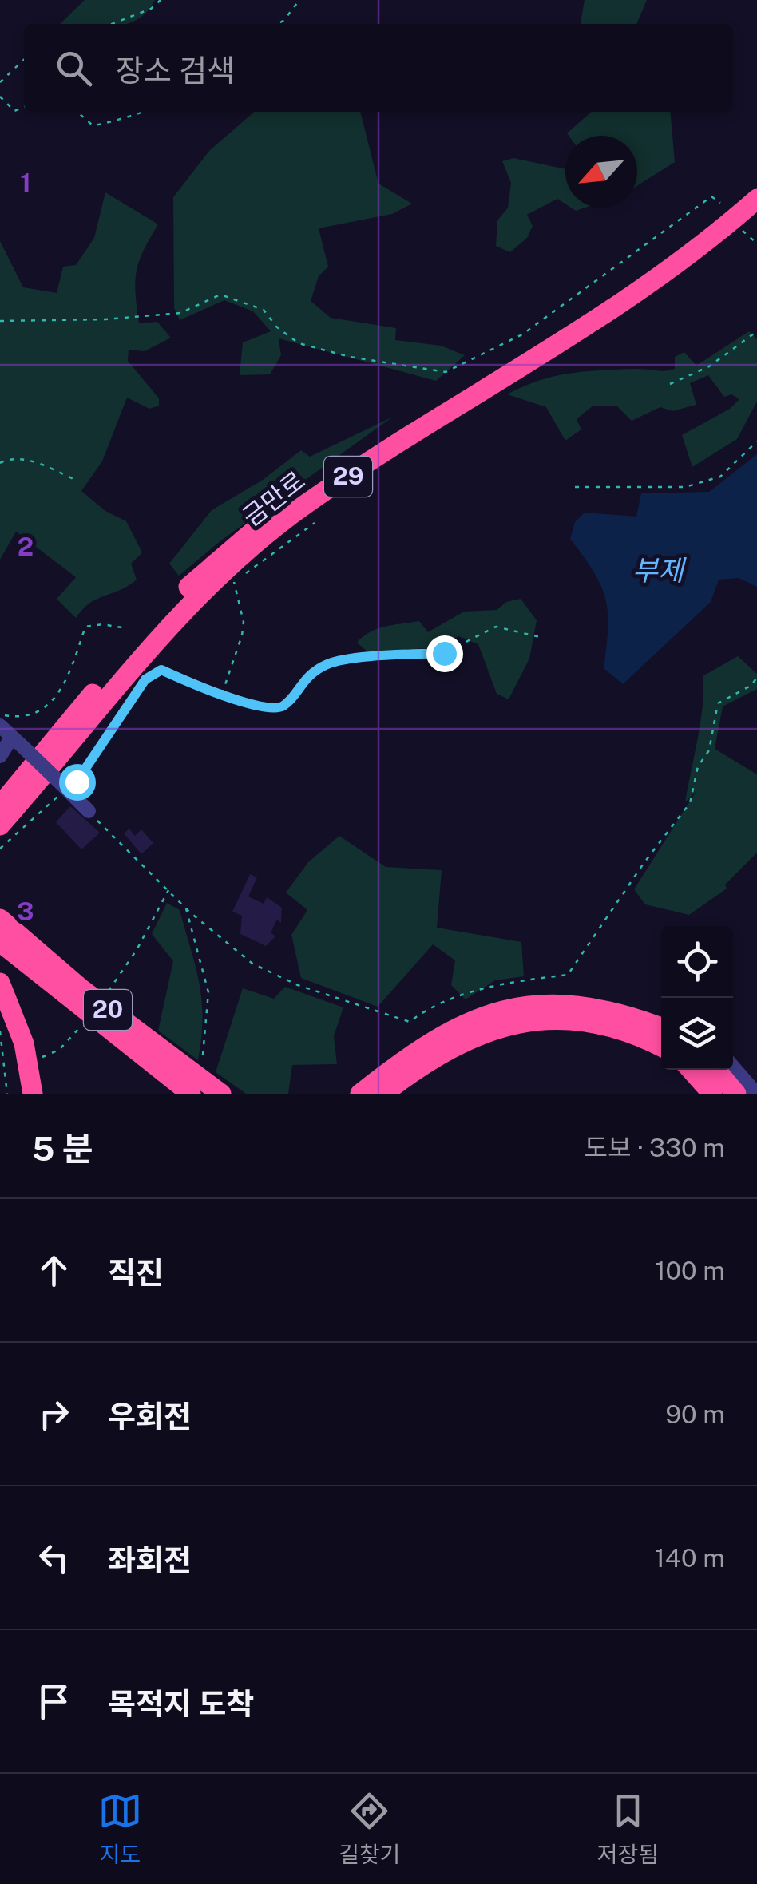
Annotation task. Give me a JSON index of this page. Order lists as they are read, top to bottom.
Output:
{
  "streets": {
    "highway": ["29", "금만로", "20"]
  },
  "water": ["부제"],
  "north": "bottom left",
  "page": {
    "search": "장소 검색",
    "heading": ["5 분", "도보 · 330 m"],
    "list": [
      ["직진", "100 m"],
      ["우회전", "90 m"],
      ["좌회전", "140 m"],
      "목적지 도착"
    ],
    "nav": ["지도", "길찾기", "저장됨"]
  },
  "grid": {
    "rows": ["1", "2", "3"]
  }
}
